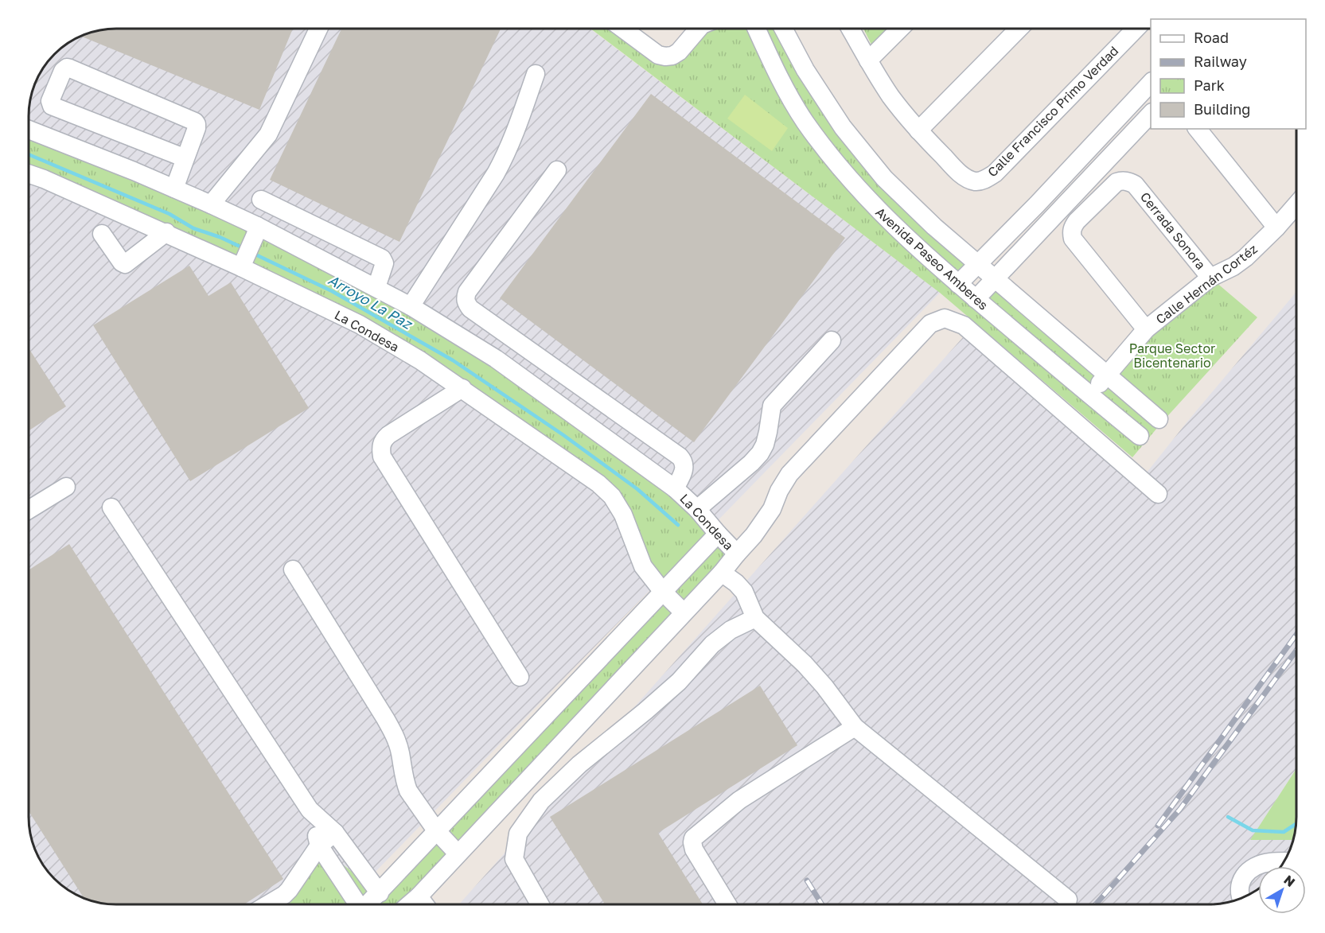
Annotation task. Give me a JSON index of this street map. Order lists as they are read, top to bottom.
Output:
{
  "streets": {
    "street": [
      "Calle Francisco Primo Verdad",
      "Cerrada Sonora",
      "Avenida Paseo Amberes",
      "Calle Hernán Cortéz",
      "La Condesa"
    ]
  },
  "crossings": [
    ["Cerrada Sonora", "Calle Hernán Cortéz"],
    ["Avenida Paseo Amberes", "Calle Hernán Cortéz"]
  ],
  "water": ["Arroyo La Paz"],
  "parks": ["Parque Sector Bicentenario"],
  "legend": [
    "Road",
    "Railway",
    "Park",
    "Building"
  ],
  "north": "top right"
}
